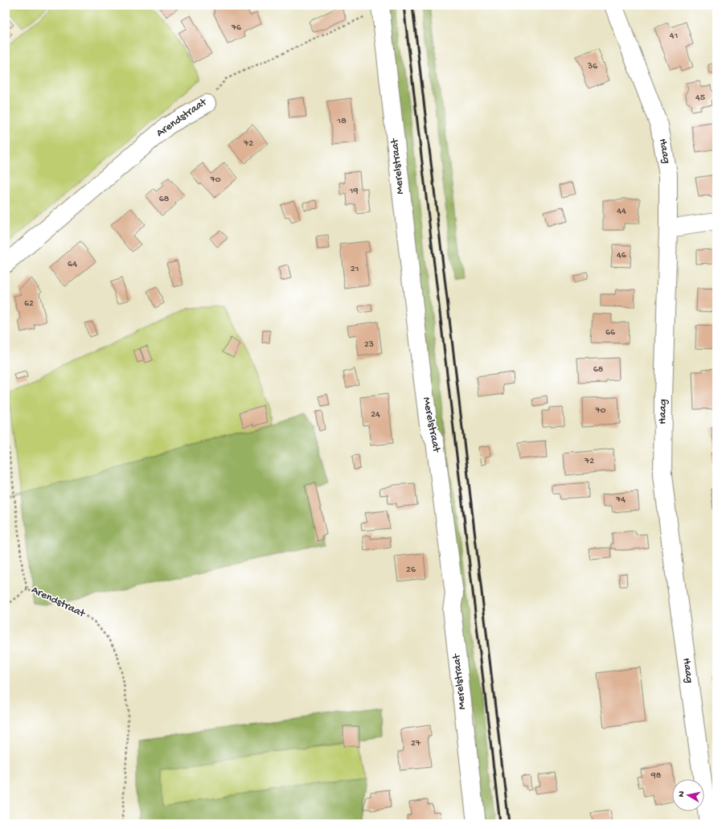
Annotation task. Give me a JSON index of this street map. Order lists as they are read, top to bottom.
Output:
{
  "streets": {
    "street": ["Arendstraat", "Haag", "Merelstraat"]
  },
  "crossings": [
    ["Arendstraat", "Merelstraat"]
  ],
  "house_numbers": [
    "76",
    "41",
    "36",
    "45",
    "18",
    "72",
    "70",
    "19",
    "68",
    "44",
    "46",
    "64",
    "21",
    "62",
    "66",
    "23",
    "68",
    "70",
    "24",
    "72",
    "74",
    "26",
    "27",
    "98"
  ],
  "north": "left"
}
